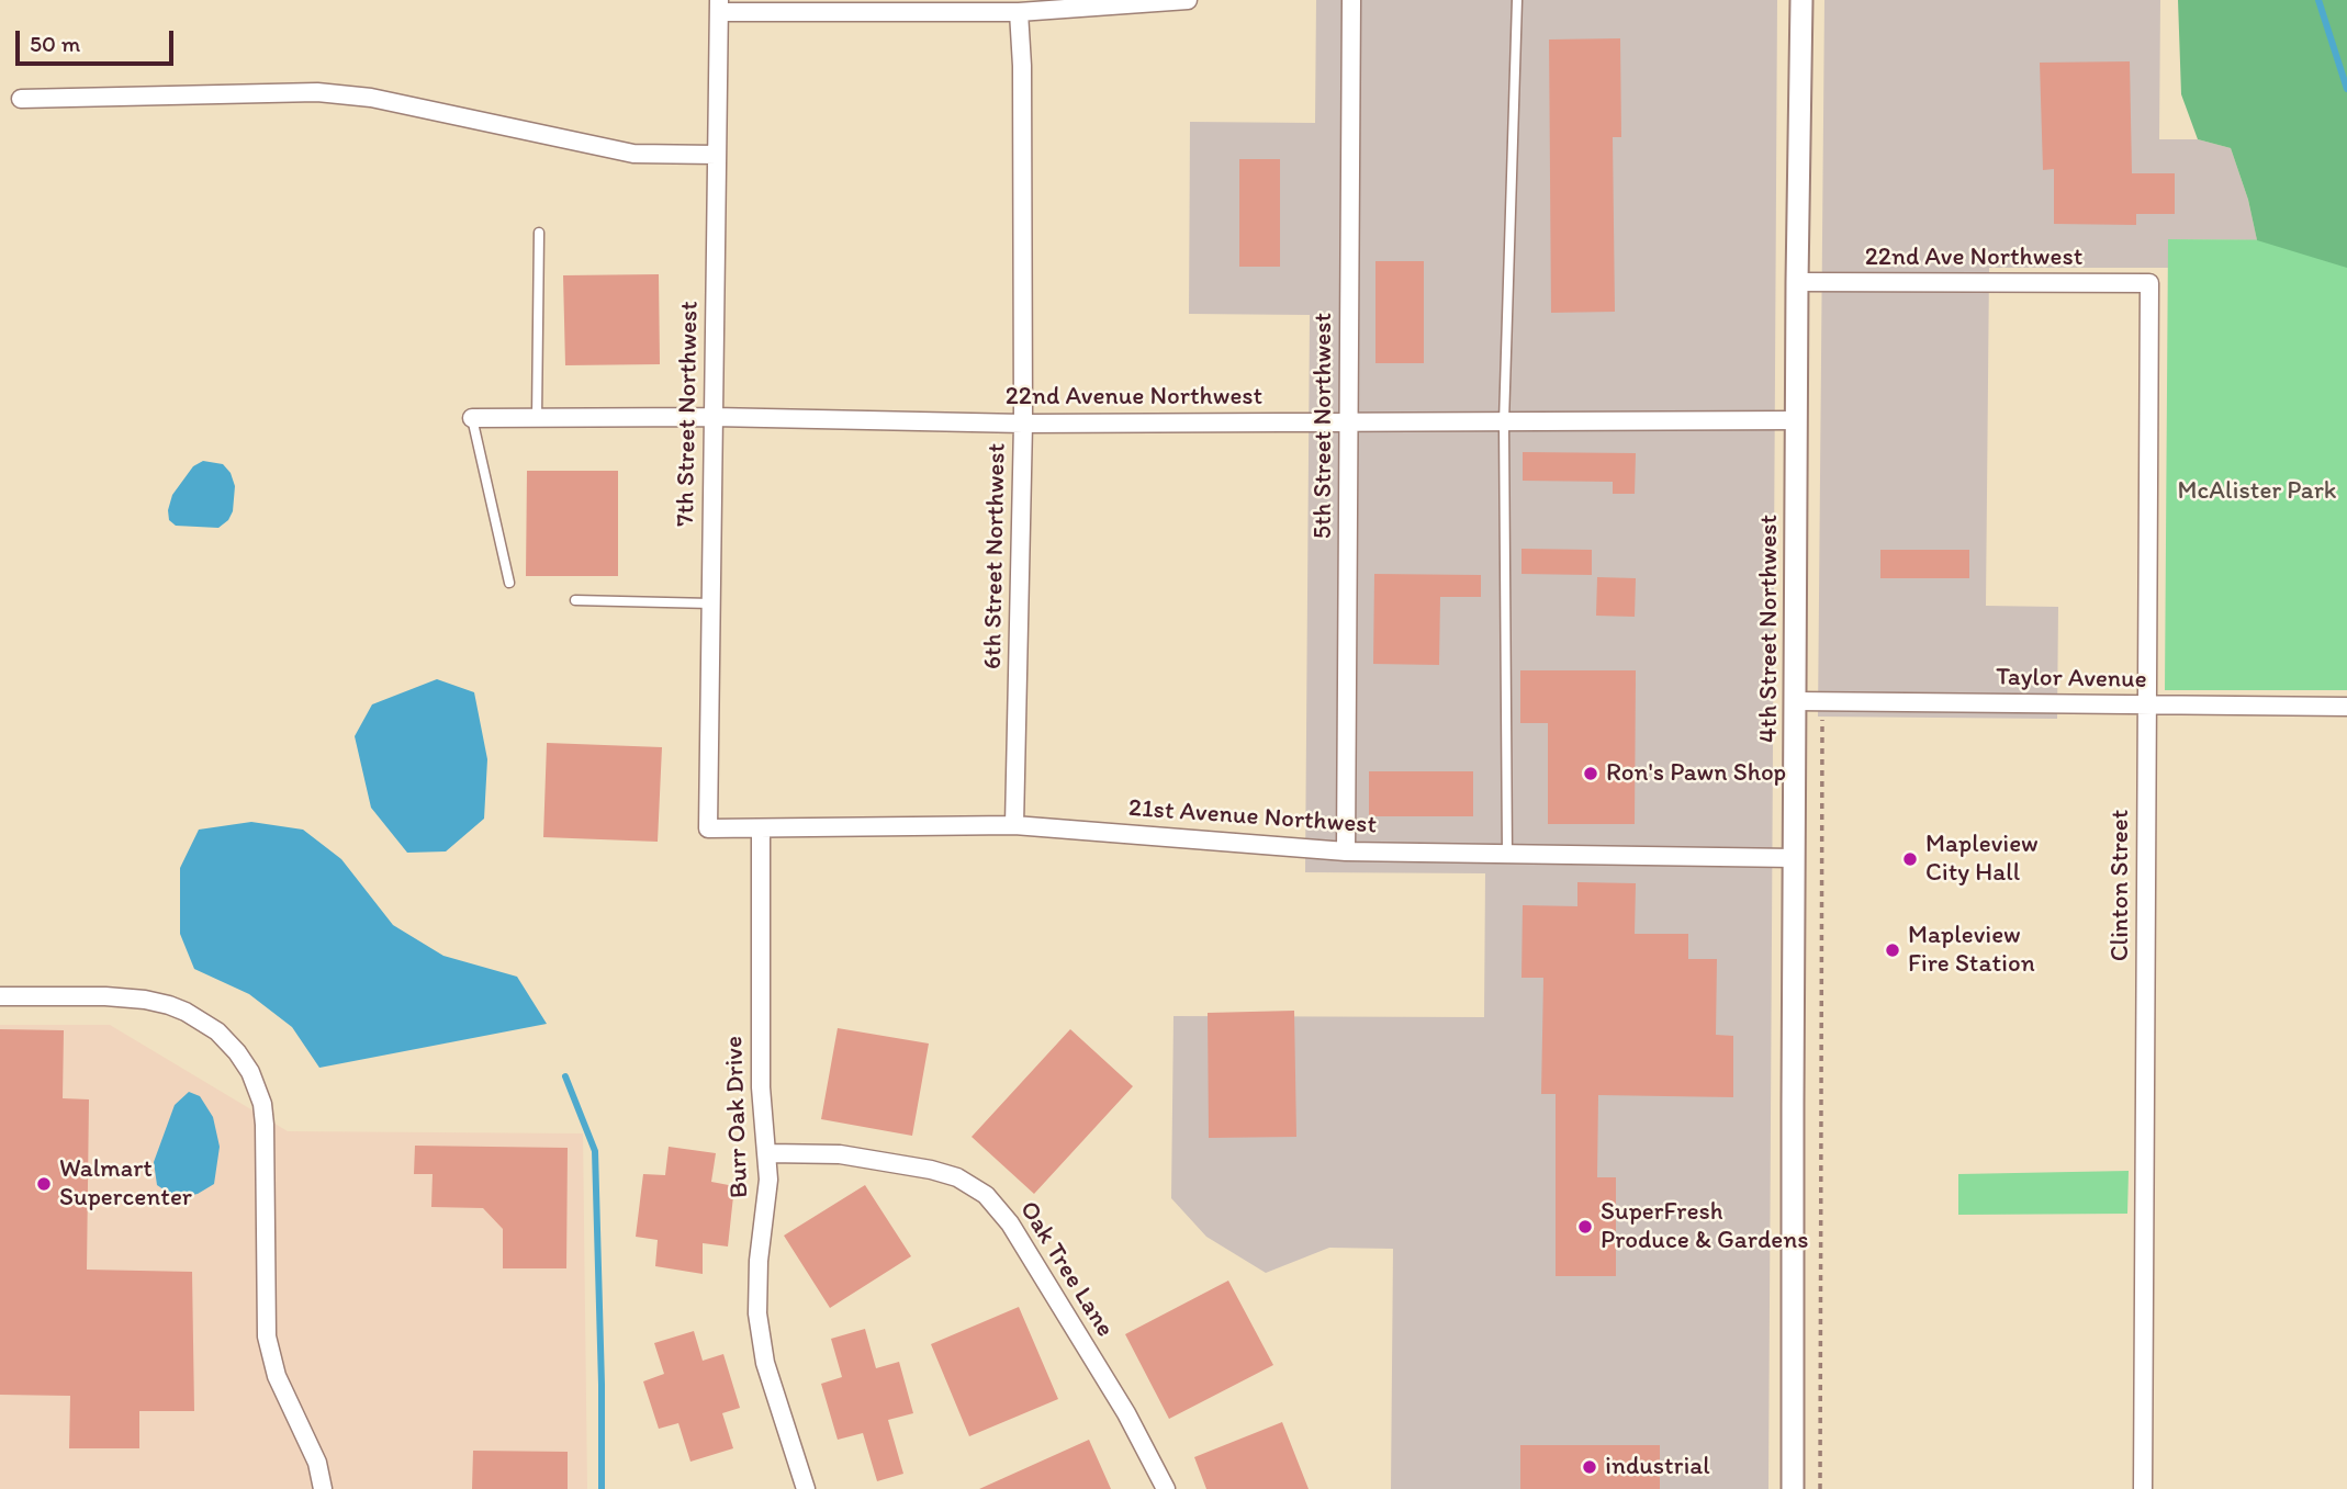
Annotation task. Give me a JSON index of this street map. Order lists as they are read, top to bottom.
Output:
{
  "streets": {
    "street": [
      "22nd Ave Northwest",
      "22nd Avenue Northwest",
      "7th Street Northwest",
      "5th Street Northwest",
      "6th Street Northwest",
      "4th Street Northwest",
      "Taylor Avenue",
      "21st Avenue Northwest",
      "Clinton Street",
      "Burr Oak Drive",
      "Oak Tree Lane"
    ]
  },
  "crossings": [
    ["22nd Ave Northwest", "4th Street Northwest"],
    ["22nd Ave Northwest", "Clinton Street"],
    ["22nd Avenue Northwest", "7th Street Northwest"],
    ["22nd Avenue Northwest", "5th Street Northwest"],
    ["22nd Avenue Northwest", "6th Street Northwest"],
    ["22nd Avenue Northwest", "4th Street Northwest"],
    ["7th Street Northwest", "21st Avenue Northwest"],
    ["5th Street Northwest", "21st Avenue Northwest"],
    ["6th Street Northwest", "21st Avenue Northwest"],
    ["4th Street Northwest", "Taylor Avenue"],
    ["4th Street Northwest", "21st Avenue Northwest"],
    ["Taylor Avenue", "Clinton Street"],
    ["21st Avenue Northwest", "Burr Oak Drive"],
    ["Burr Oak Drive", "Oak Tree Lane"]
  ],
  "parks": ["McAlister Park"],
  "places": [
    "Ron's Pawn Shop",
    "Mapleview City Hall",
    "Mapleview Fire Station",
    "Walmart Supercenter",
    "SuperFresh Produce & Gardens",
    "industrial"
  ],
  "scale_bar": "50 m"
}
